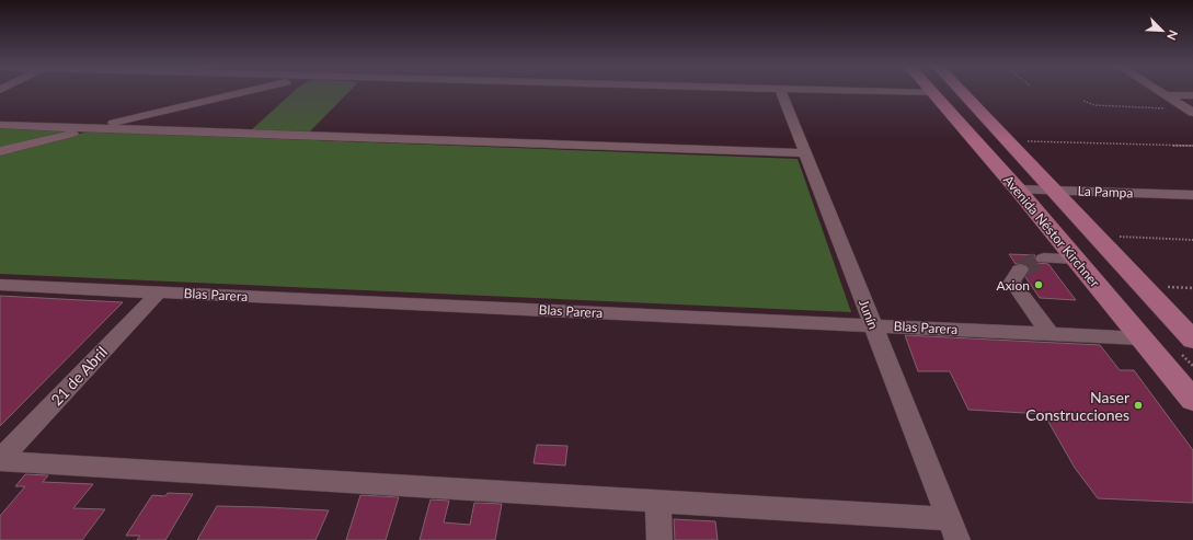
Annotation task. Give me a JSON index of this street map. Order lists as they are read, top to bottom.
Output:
{
  "streets": {
    "main road": ["Avenida Néstor Kirchner"],
    "street": [
      "La Pampa",
      "Blas Parera",
      "Junín",
      "21 de Abril"
    ]
  },
  "crossings": [
    ["La Pampa", "Avenida Néstor Kirchner"],
    ["Avenida Néstor Kirchner", "Blas Parera"],
    ["Blas Parera", "Junín"],
    ["Blas Parera", "21 de Abril"]
  ],
  "places": ["Axion", "Naser Construcciones"],
  "north": "bottom right"
}
